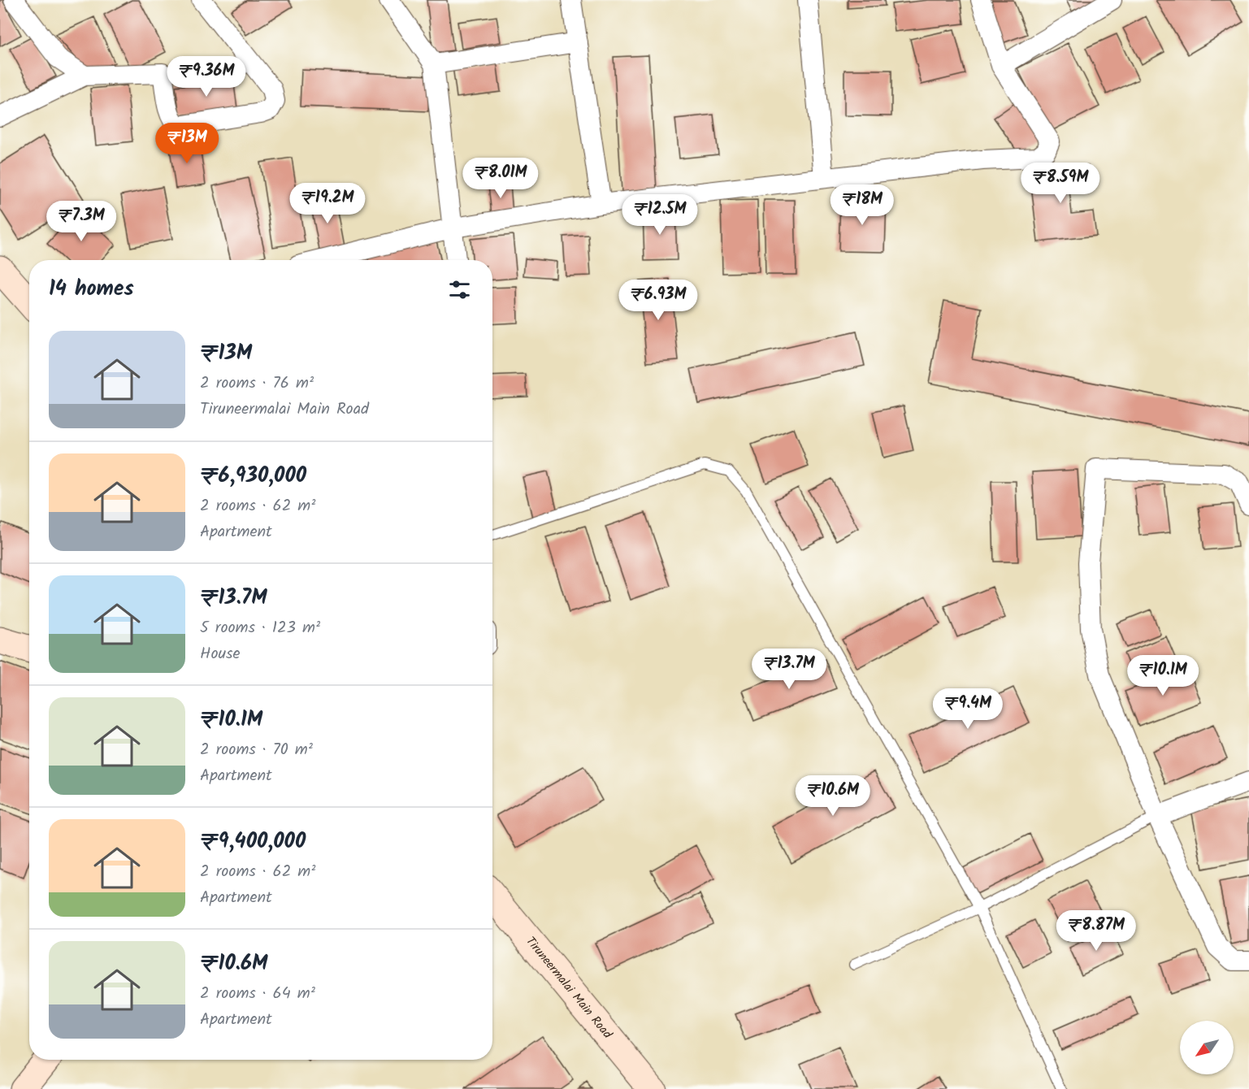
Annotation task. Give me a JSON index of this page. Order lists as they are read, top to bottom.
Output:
{
  "streets": {
    "main road": ["Tiruneermalai Main Road"]
  },
  "north": "bottom left",
  "page": {
    "price": [
      "₹9.36M",
      "₹13M",
      "₹8.01M",
      "₹8.59M",
      "₹19.2M",
      "₹18M",
      "₹12.5M",
      "₹7.3M",
      "₹6.93M",
      "₹13.7M",
      "₹10.1M",
      "₹9.4M",
      "₹10.6M",
      "₹8.87M"
    ],
    "heading": "14 homes",
    "list": [
      {
        "name": "₹13M",
        "note": "2 rooms · 76 m² · Tiruneermalai Main Road"
      },
      {
        "name": "₹6,930,000",
        "note": "2 rooms · 62 m² · Apartment"
      },
      {
        "name": "₹13.7M",
        "note": "5 rooms · 123 m² · House"
      },
      {
        "name": "₹10.1M",
        "note": "2 rooms · 70 m² · Apartment"
      },
      {
        "name": "₹9,400,000",
        "note": "2 rooms · 62 m² · Apartment"
      },
      {
        "name": "₹10.6M",
        "note": "2 rooms · 64 m² · Apartment"
      }
    ]
  }
}
